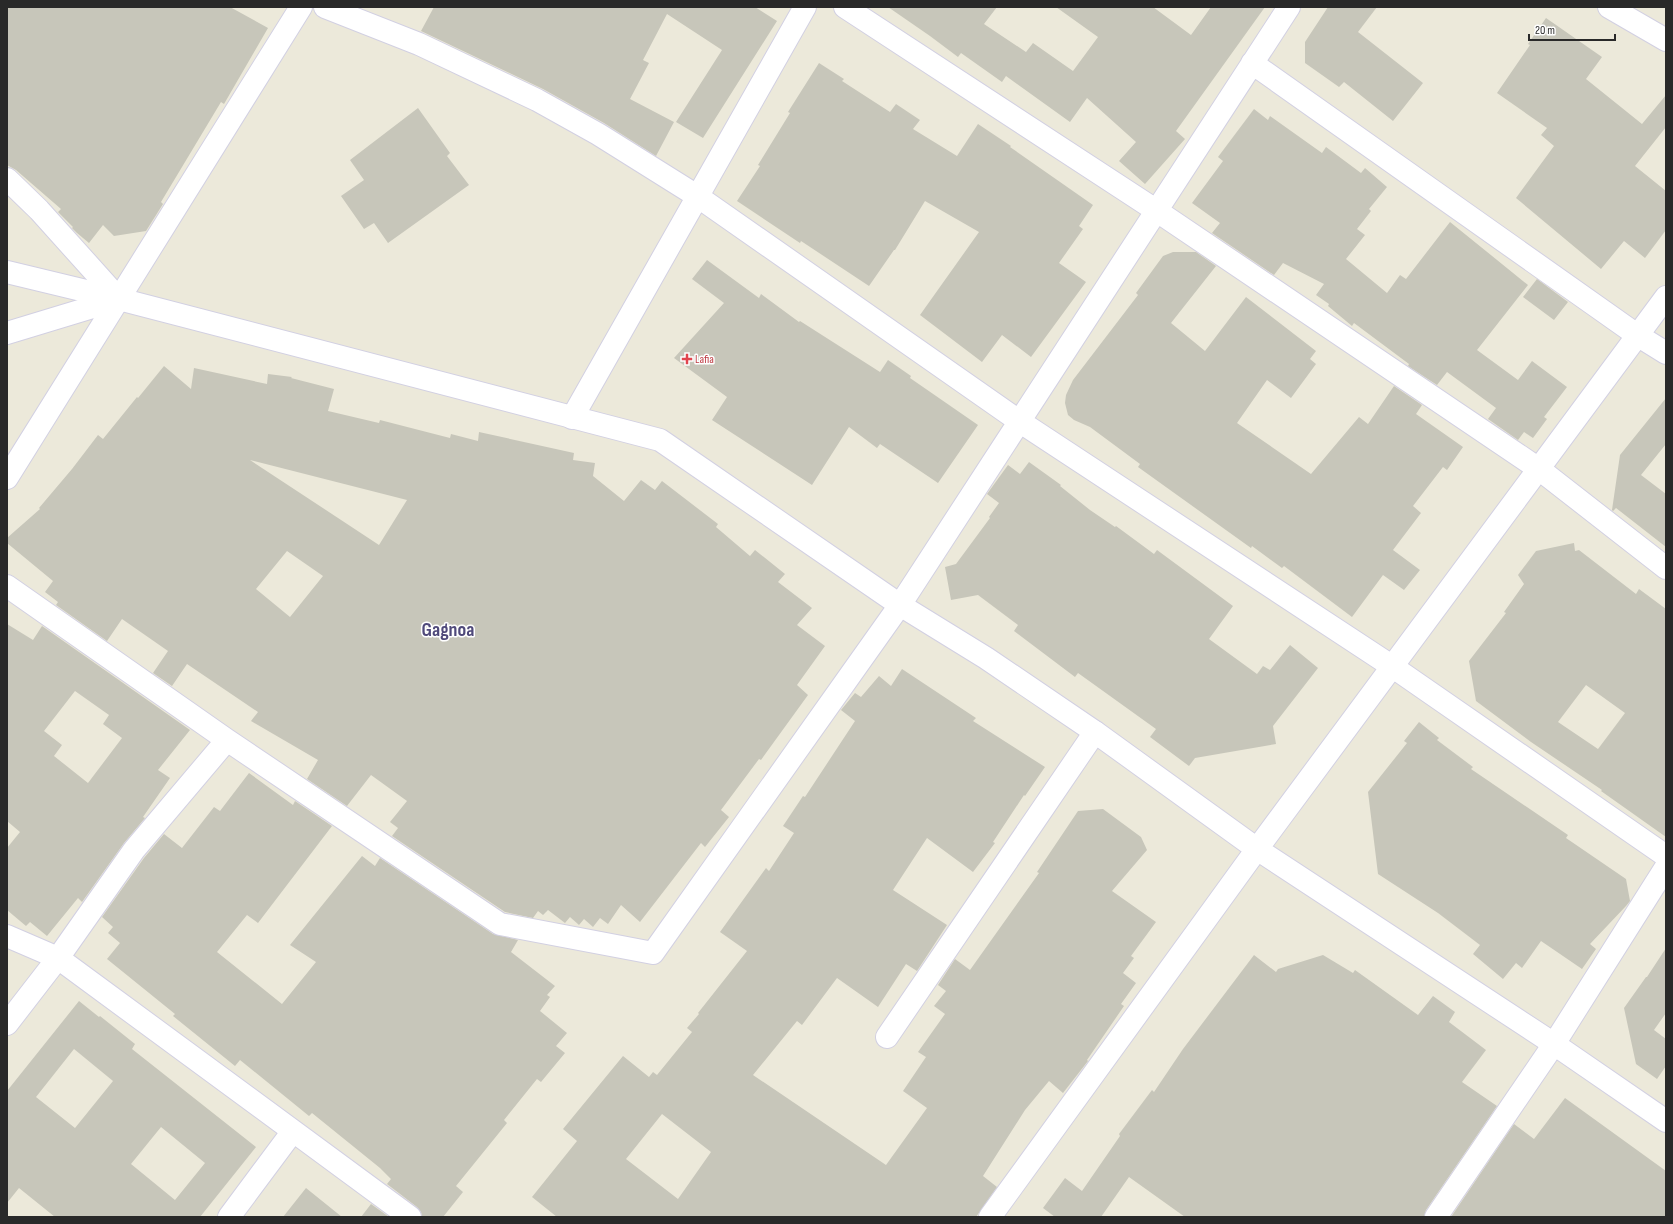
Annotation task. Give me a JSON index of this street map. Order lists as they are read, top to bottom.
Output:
{
  "districts": ["Gagnoa"],
  "places": {
    "health": ["Lafia"]
  },
  "scale_bar": "20 m"
}
